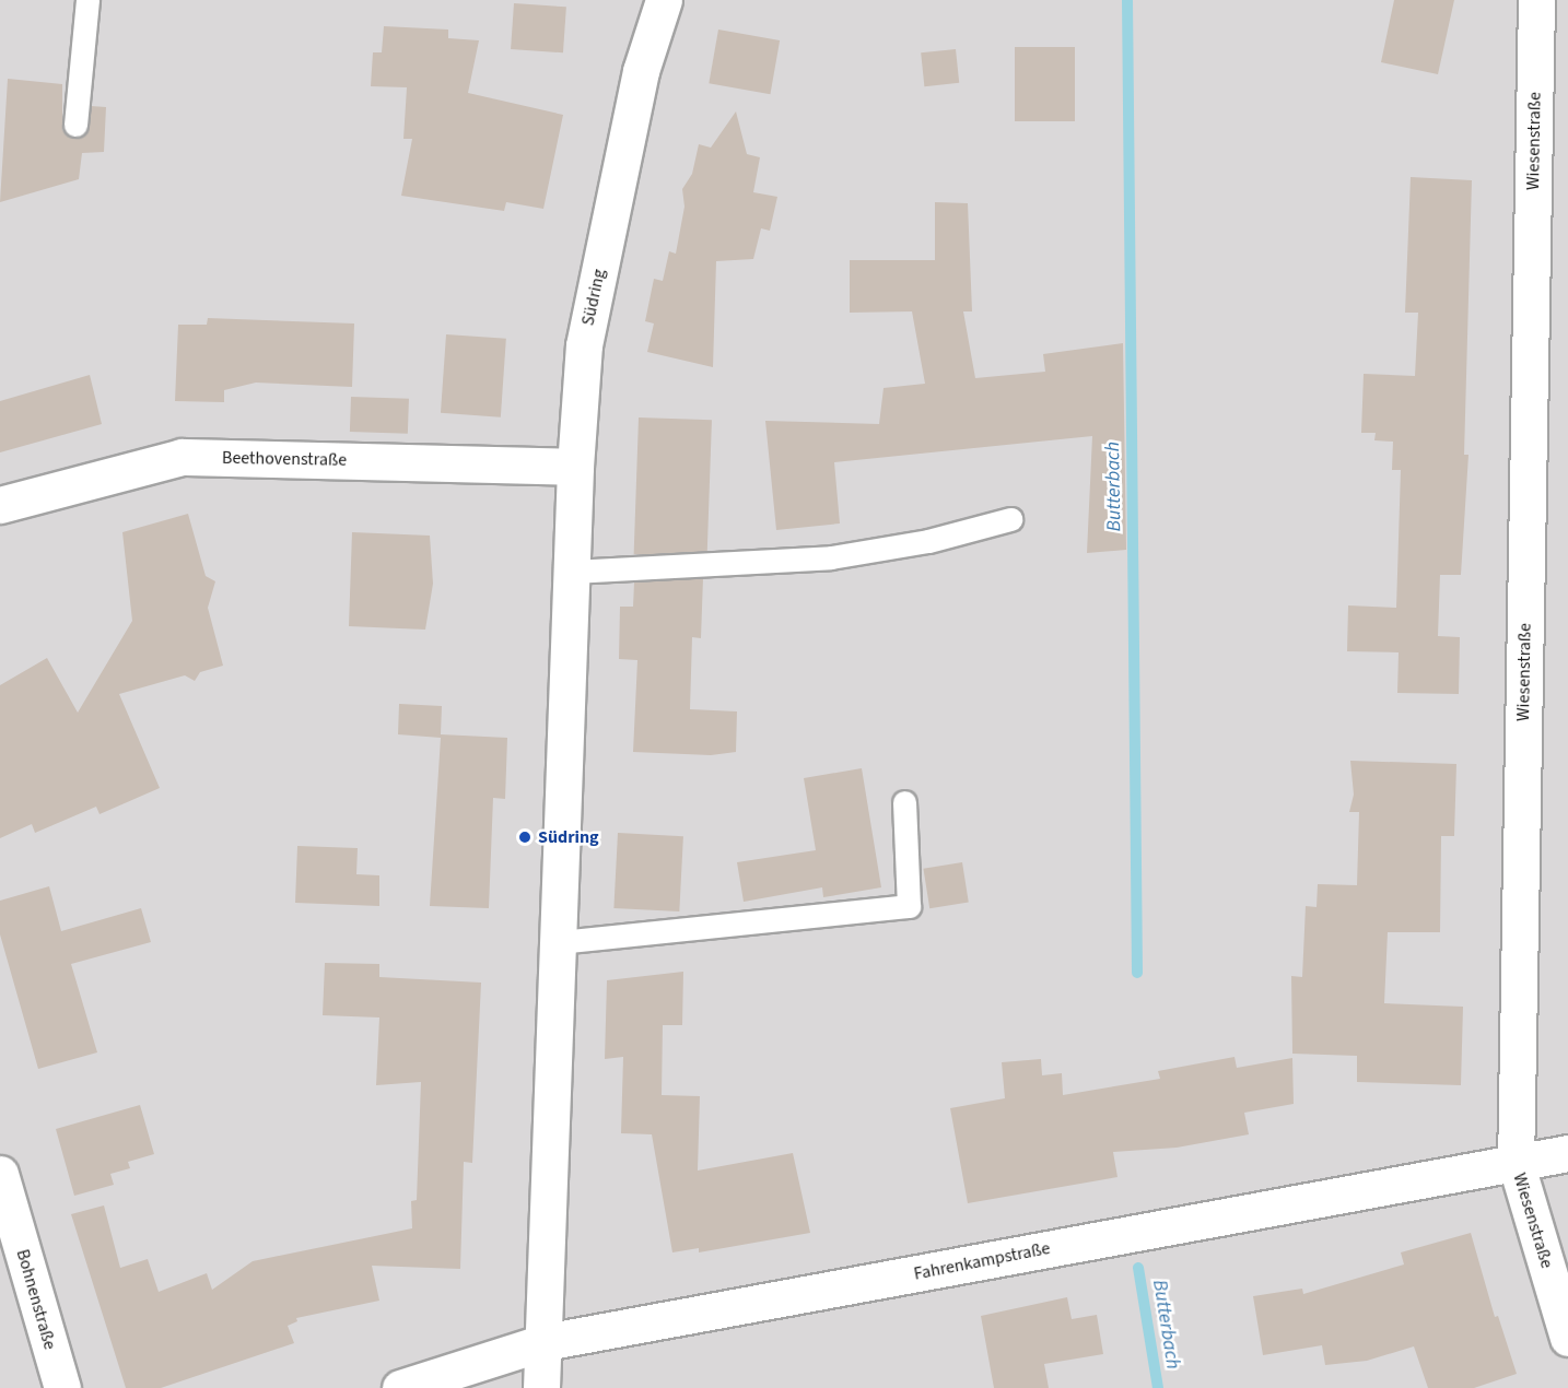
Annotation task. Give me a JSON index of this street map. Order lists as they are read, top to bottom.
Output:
{
  "streets": {
    "street": [
      "Wiesenstraße",
      "Südring",
      "Beethovenstraße",
      "Fahrenkampstraße",
      "Bohnenstraße"
    ]
  },
  "crossings": [
    ["Wiesenstraße", "Fahrenkampstraße"],
    ["Südring", "Beethovenstraße"],
    ["Südring", "Fahrenkampstraße"]
  ],
  "water": ["Butterbach"],
  "places": ["Südring"]
}
